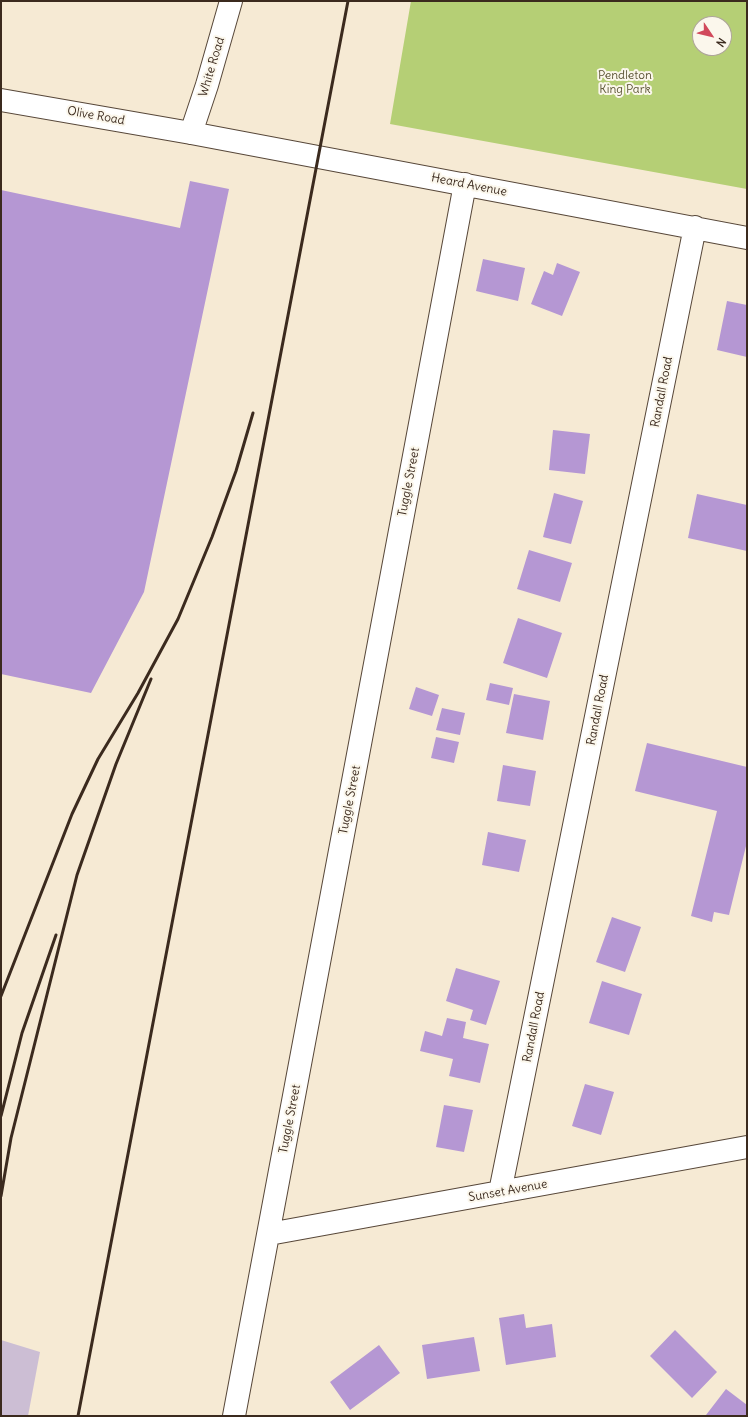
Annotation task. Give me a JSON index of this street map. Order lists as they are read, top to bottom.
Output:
{
  "streets": {
    "street": [
      "White Road",
      "Olive Road",
      "Heard Avenue",
      "Randall Road",
      "Tuggle Street",
      "Sunset Avenue"
    ]
  },
  "crossings": [
    ["White Road", "Olive Road"],
    ["White Road", "Heard Avenue"],
    ["Olive Road", "Heard Avenue"],
    ["Heard Avenue", "Randall Road"],
    ["Heard Avenue", "Tuggle Street"],
    ["Randall Road", "Sunset Avenue"],
    ["Tuggle Street", "Sunset Avenue"]
  ],
  "parks": ["Pendleton King Park"],
  "north": "bottom right"
}
